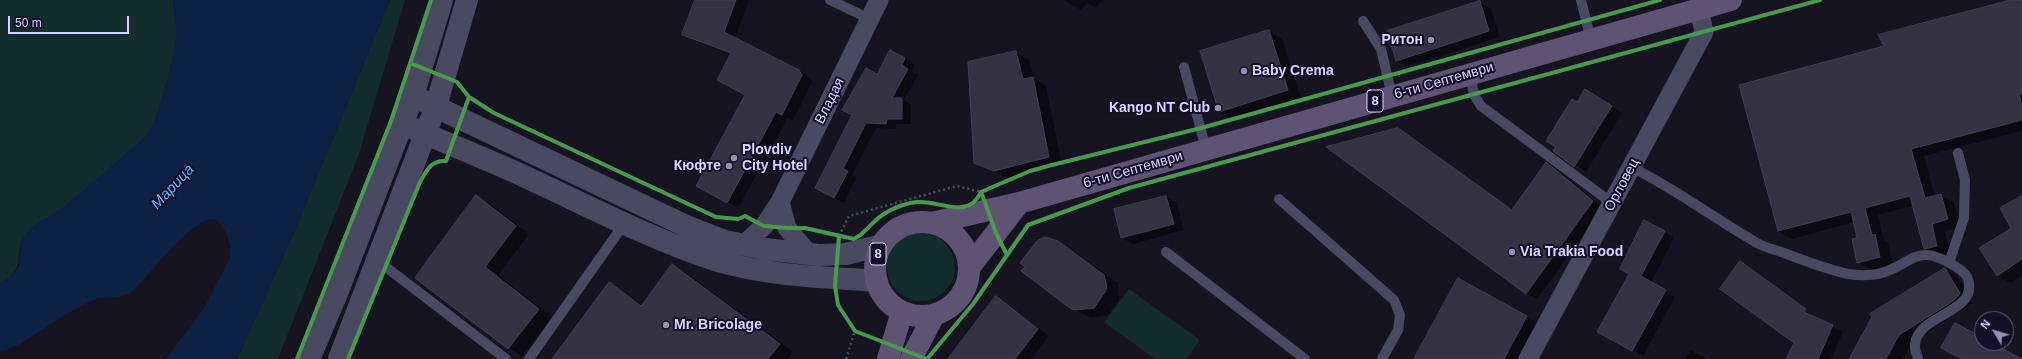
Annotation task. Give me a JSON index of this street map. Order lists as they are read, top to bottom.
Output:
{
  "streets": {
    "main road": ["6-ти Септември", "8"],
    "street": ["Владая", "Орловец"]
  },
  "crossings": [
    ["6-ти Септември", "8"],
    ["6-ти Септември", "Орловец"]
  ],
  "water": ["Марица"],
  "places": [
    "Ритон",
    "Baby Crema",
    "Kango NT Club",
    "Plovdiv City Hotel",
    "Кюфте",
    "Via Trakia Food",
    "Mr. Bricolage"
  ],
  "scale_bar": "50 m",
  "north": "top left"
}
